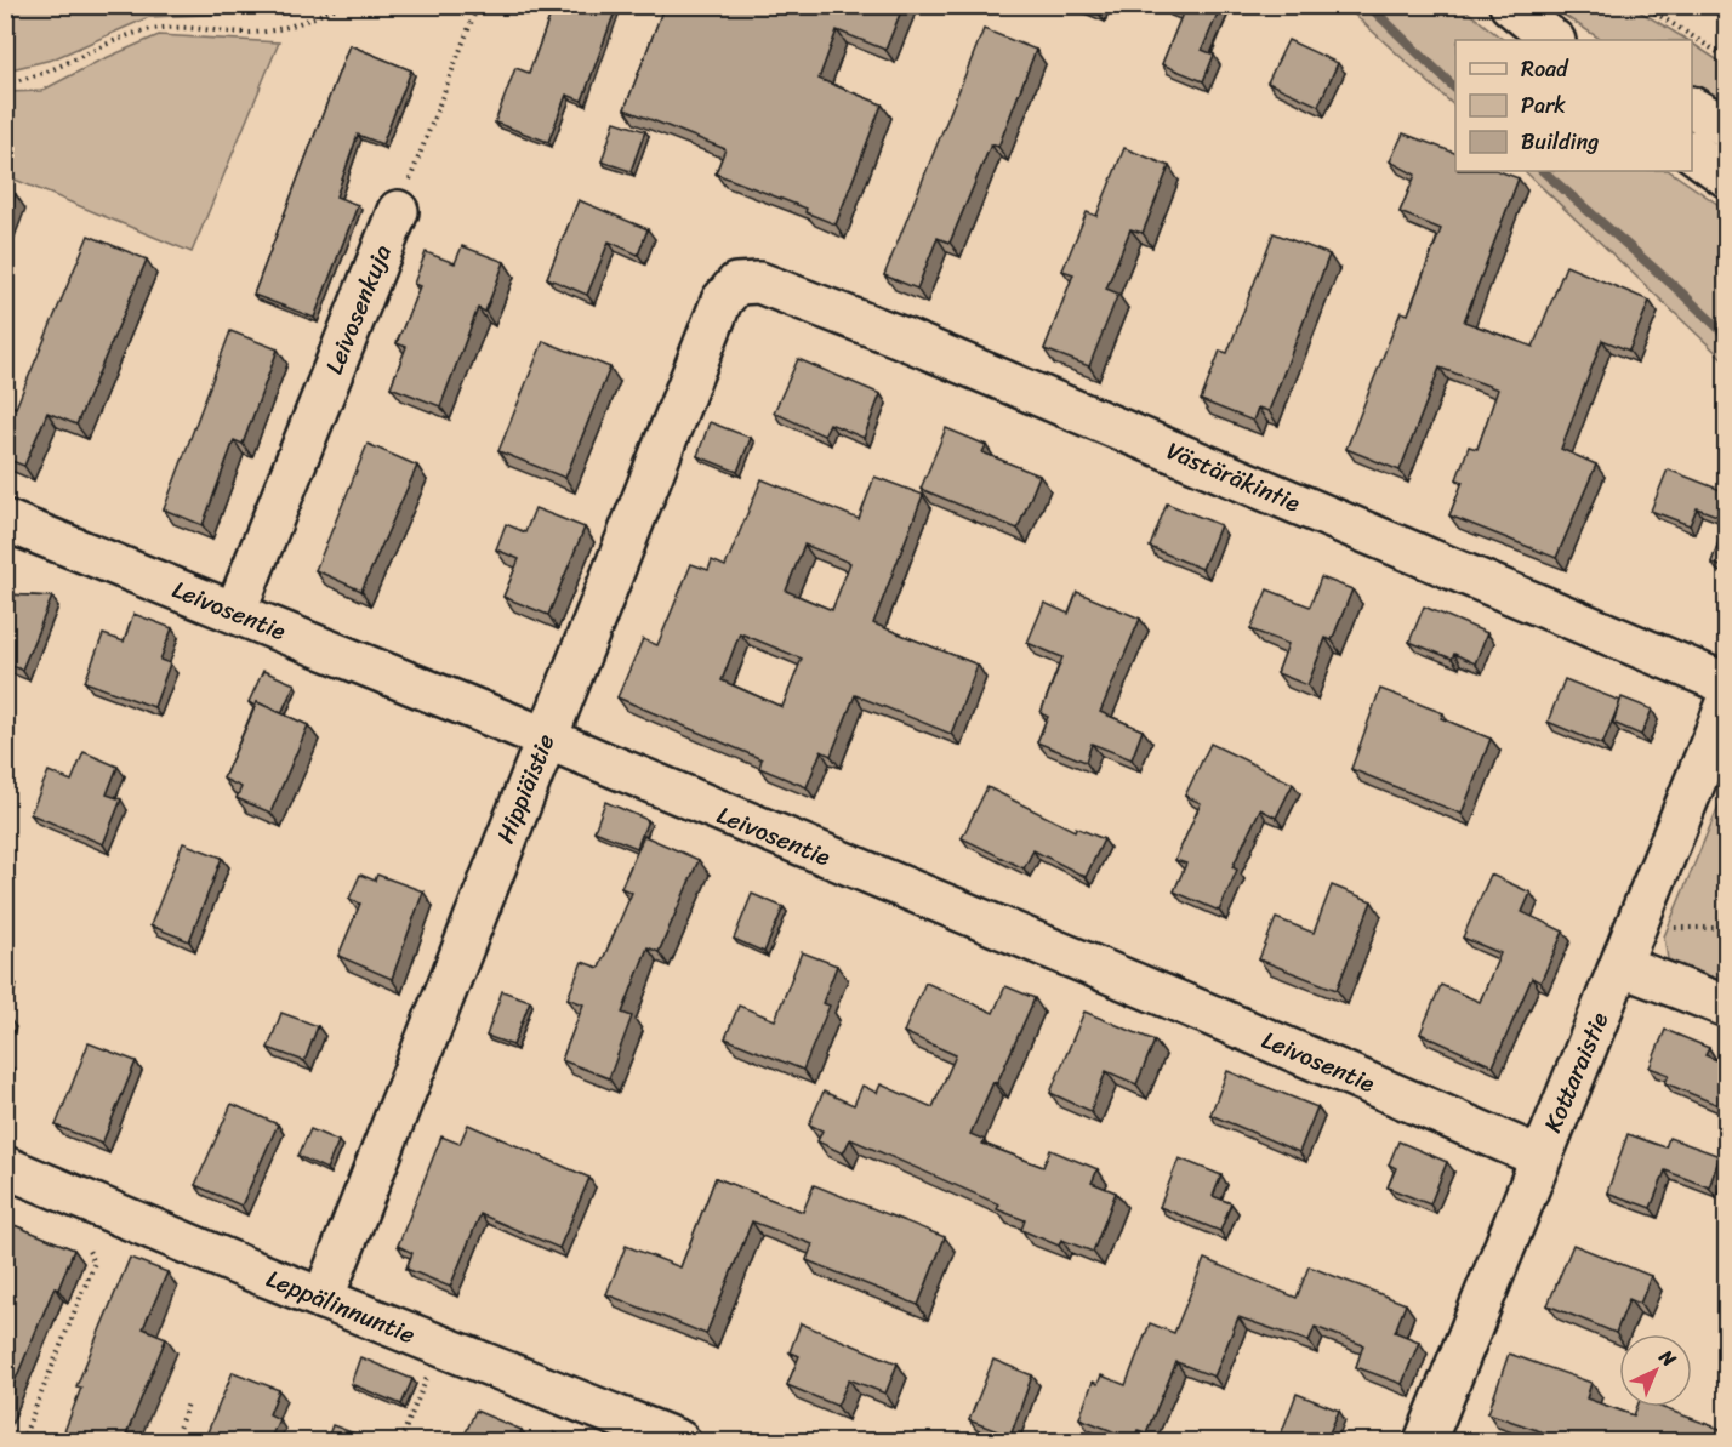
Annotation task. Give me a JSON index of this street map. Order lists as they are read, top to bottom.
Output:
{
  "streets": {
    "street": [
      "Leivosenkuja",
      "Västäräkintie",
      "Leivosentie",
      "Hippiäistie",
      "Kottaraistie",
      "Leppälinnuntie"
    ]
  },
  "crossings": [
    ["Leivosenkuja", "Leivosentie"],
    ["Västäräkintie", "Hippiäistie"],
    ["Leivosentie", "Hippiäistie"],
    ["Leivosentie", "Kottaraistie"],
    ["Hippiäistie", "Leppälinnuntie"]
  ],
  "legend": ["Road", "Park", "Building"],
  "north": "top right"
}
